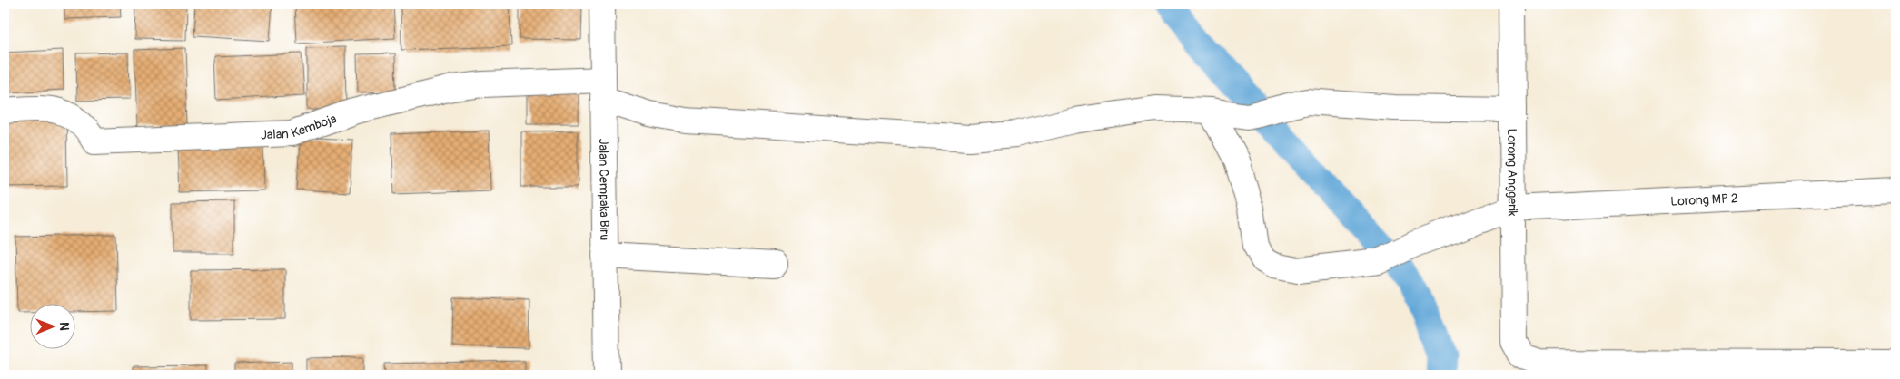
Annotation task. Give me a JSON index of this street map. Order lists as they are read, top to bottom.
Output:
{
  "streets": {
    "street": [
      "Jalan Kemboja",
      "Lorong Anggerik",
      "Jalan Cempaka Biru",
      "Lorong MP 2"
    ]
  },
  "crossings": [
    ["Jalan Kemboja", "Jalan Cempaka Biru"],
    ["Lorong Anggerik", "Lorong MP 2"]
  ],
  "north": "right"
}
